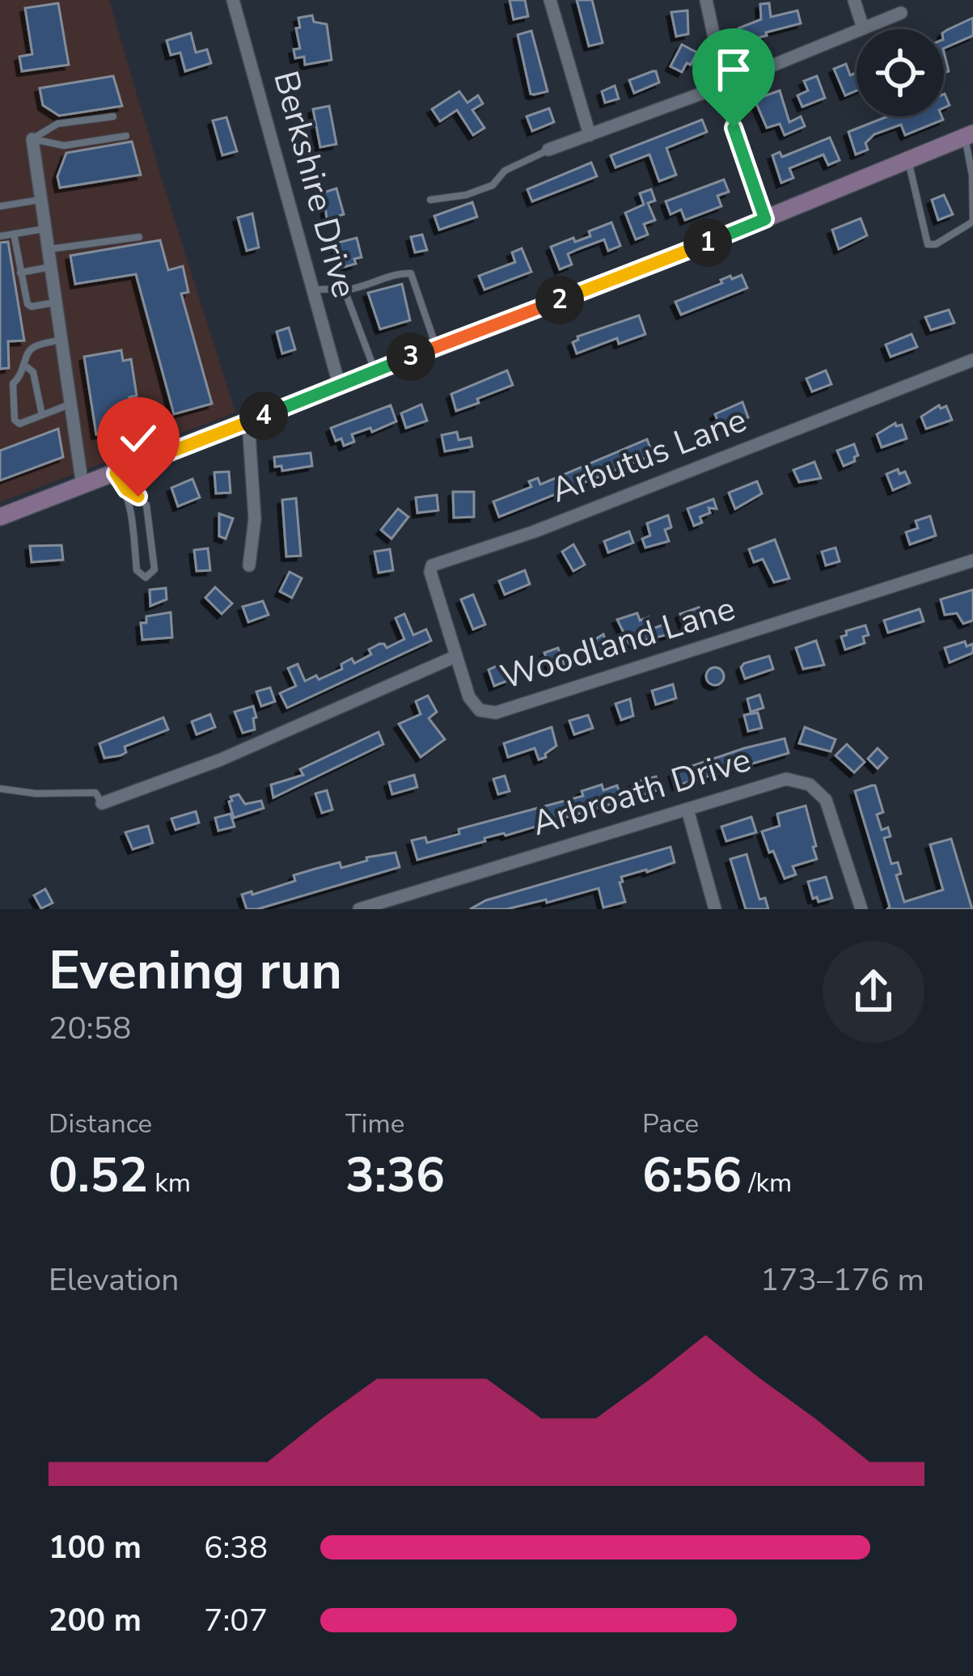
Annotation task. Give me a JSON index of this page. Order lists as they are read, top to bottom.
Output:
{
  "streets": {
    "street": [
      "Berkshire Drive",
      "Arbutus Lane",
      "Woodland Lane",
      "Arbroath Drive"
    ]
  },
  "crossings": [
    ["Arbutus Lane", "Woodland Lane"]
  ],
  "page": {
    "pins": [
      "1",
      "2",
      "3",
      "4"
    ],
    "heading": ["Evening run", "20:58"],
    "stats": [
      ["Distance", "0.52 km"],
      ["Time", "3:36"],
      ["Pace", "6:56 /km"]
    ],
    "chart": ["Elevation", "173–176 m"],
    "list": [
      {
        "name": "100 m",
        "note": "6:38"
      },
      {
        "name": "200 m",
        "note": "7:07"
      }
    ]
  }
}
